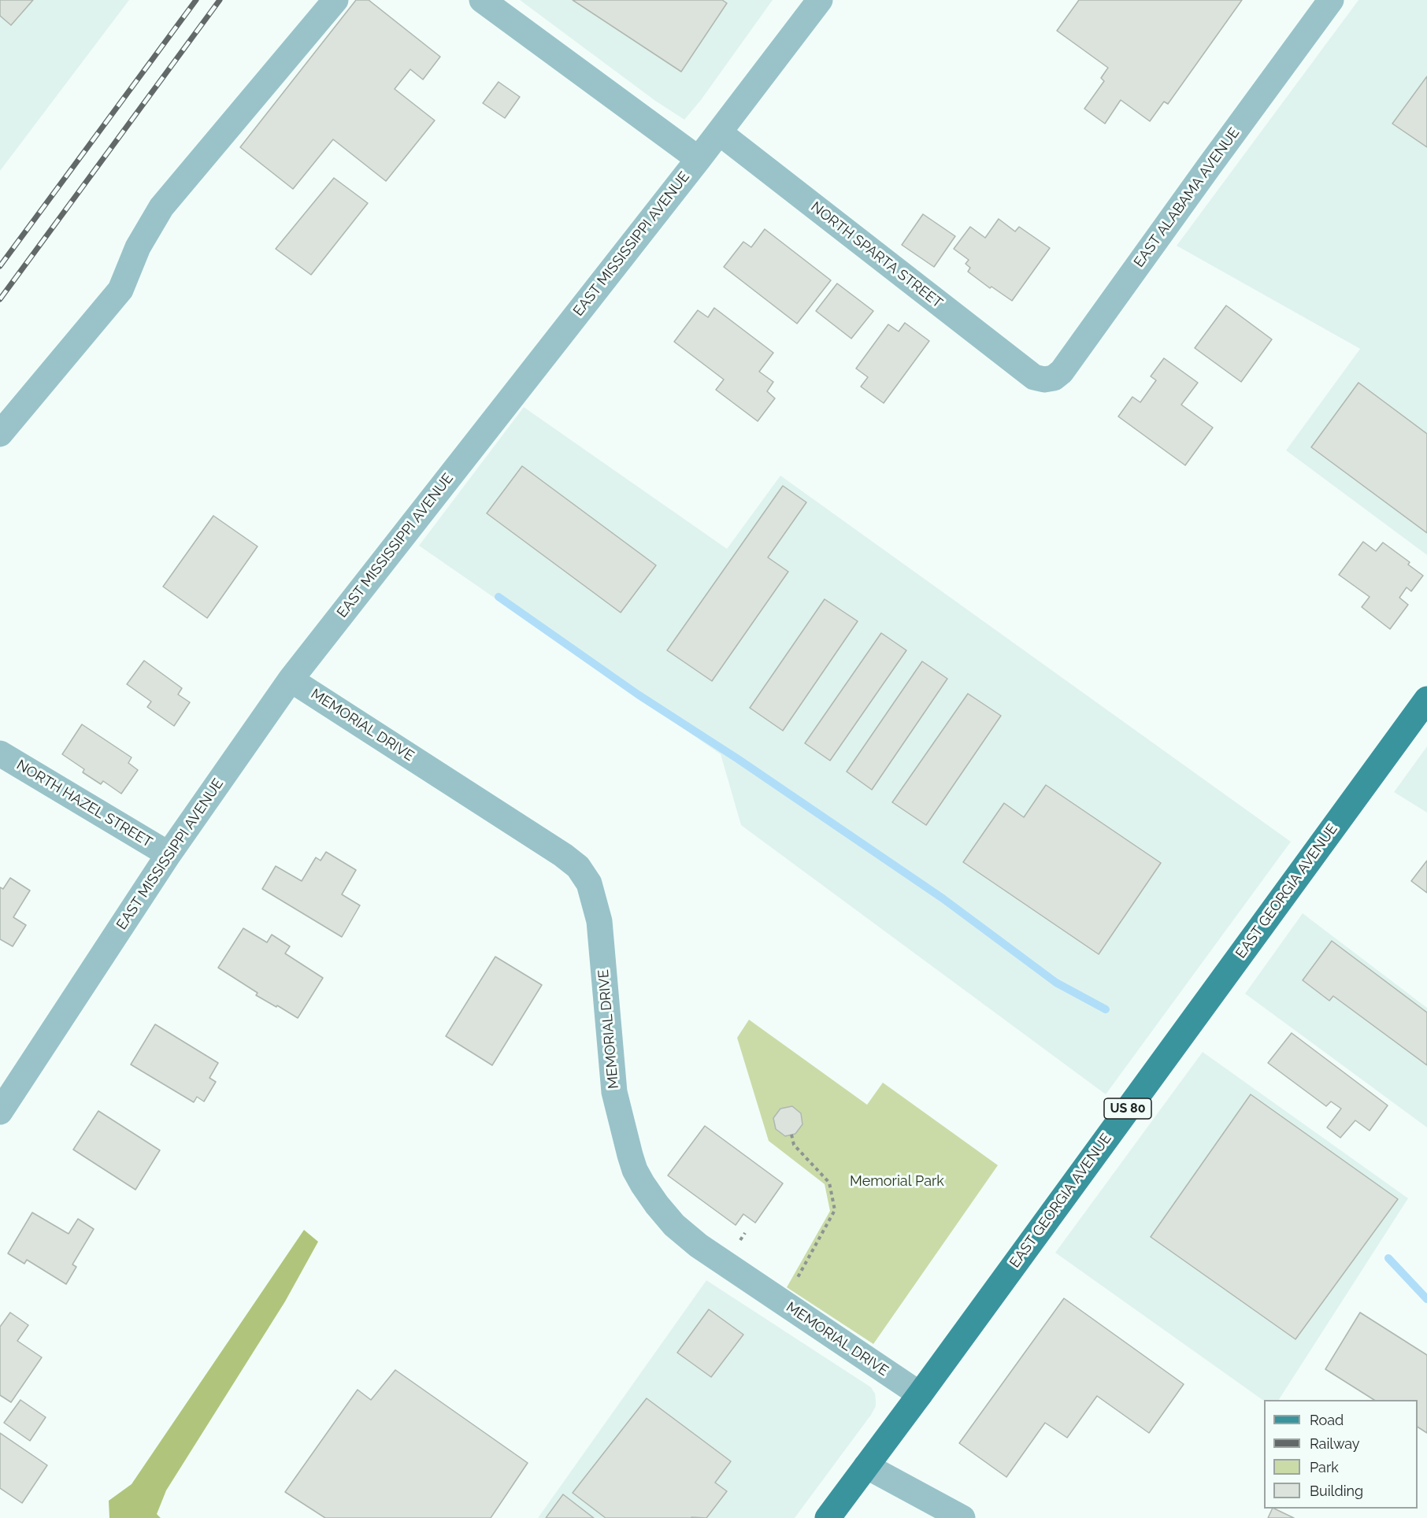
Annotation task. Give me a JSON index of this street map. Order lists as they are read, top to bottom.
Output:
{
  "streets": {
    "main road": ["EAST GEORGIA AVENUE", "US 80"],
    "street": [
      "EAST ALABAMA AVENUE",
      "EAST MISSISSIPPI AVENUE",
      "NORTH SPARTA STREET",
      "MEMORIAL DRIVE",
      "NORTH HAZEL STREET"
    ]
  },
  "crossings": [
    ["EAST ALABAMA AVENUE", "NORTH SPARTA STREET"],
    ["EAST MISSISSIPPI AVENUE", "NORTH SPARTA STREET"],
    ["EAST MISSISSIPPI AVENUE", "MEMORIAL DRIVE"],
    ["EAST MISSISSIPPI AVENUE", "NORTH HAZEL STREET"],
    ["MEMORIAL DRIVE", "EAST GEORGIA AVENUE"]
  ],
  "parks": ["Memorial Park"],
  "legend": [
    "Road",
    "Railway",
    "Park",
    "Building"
  ]
}
